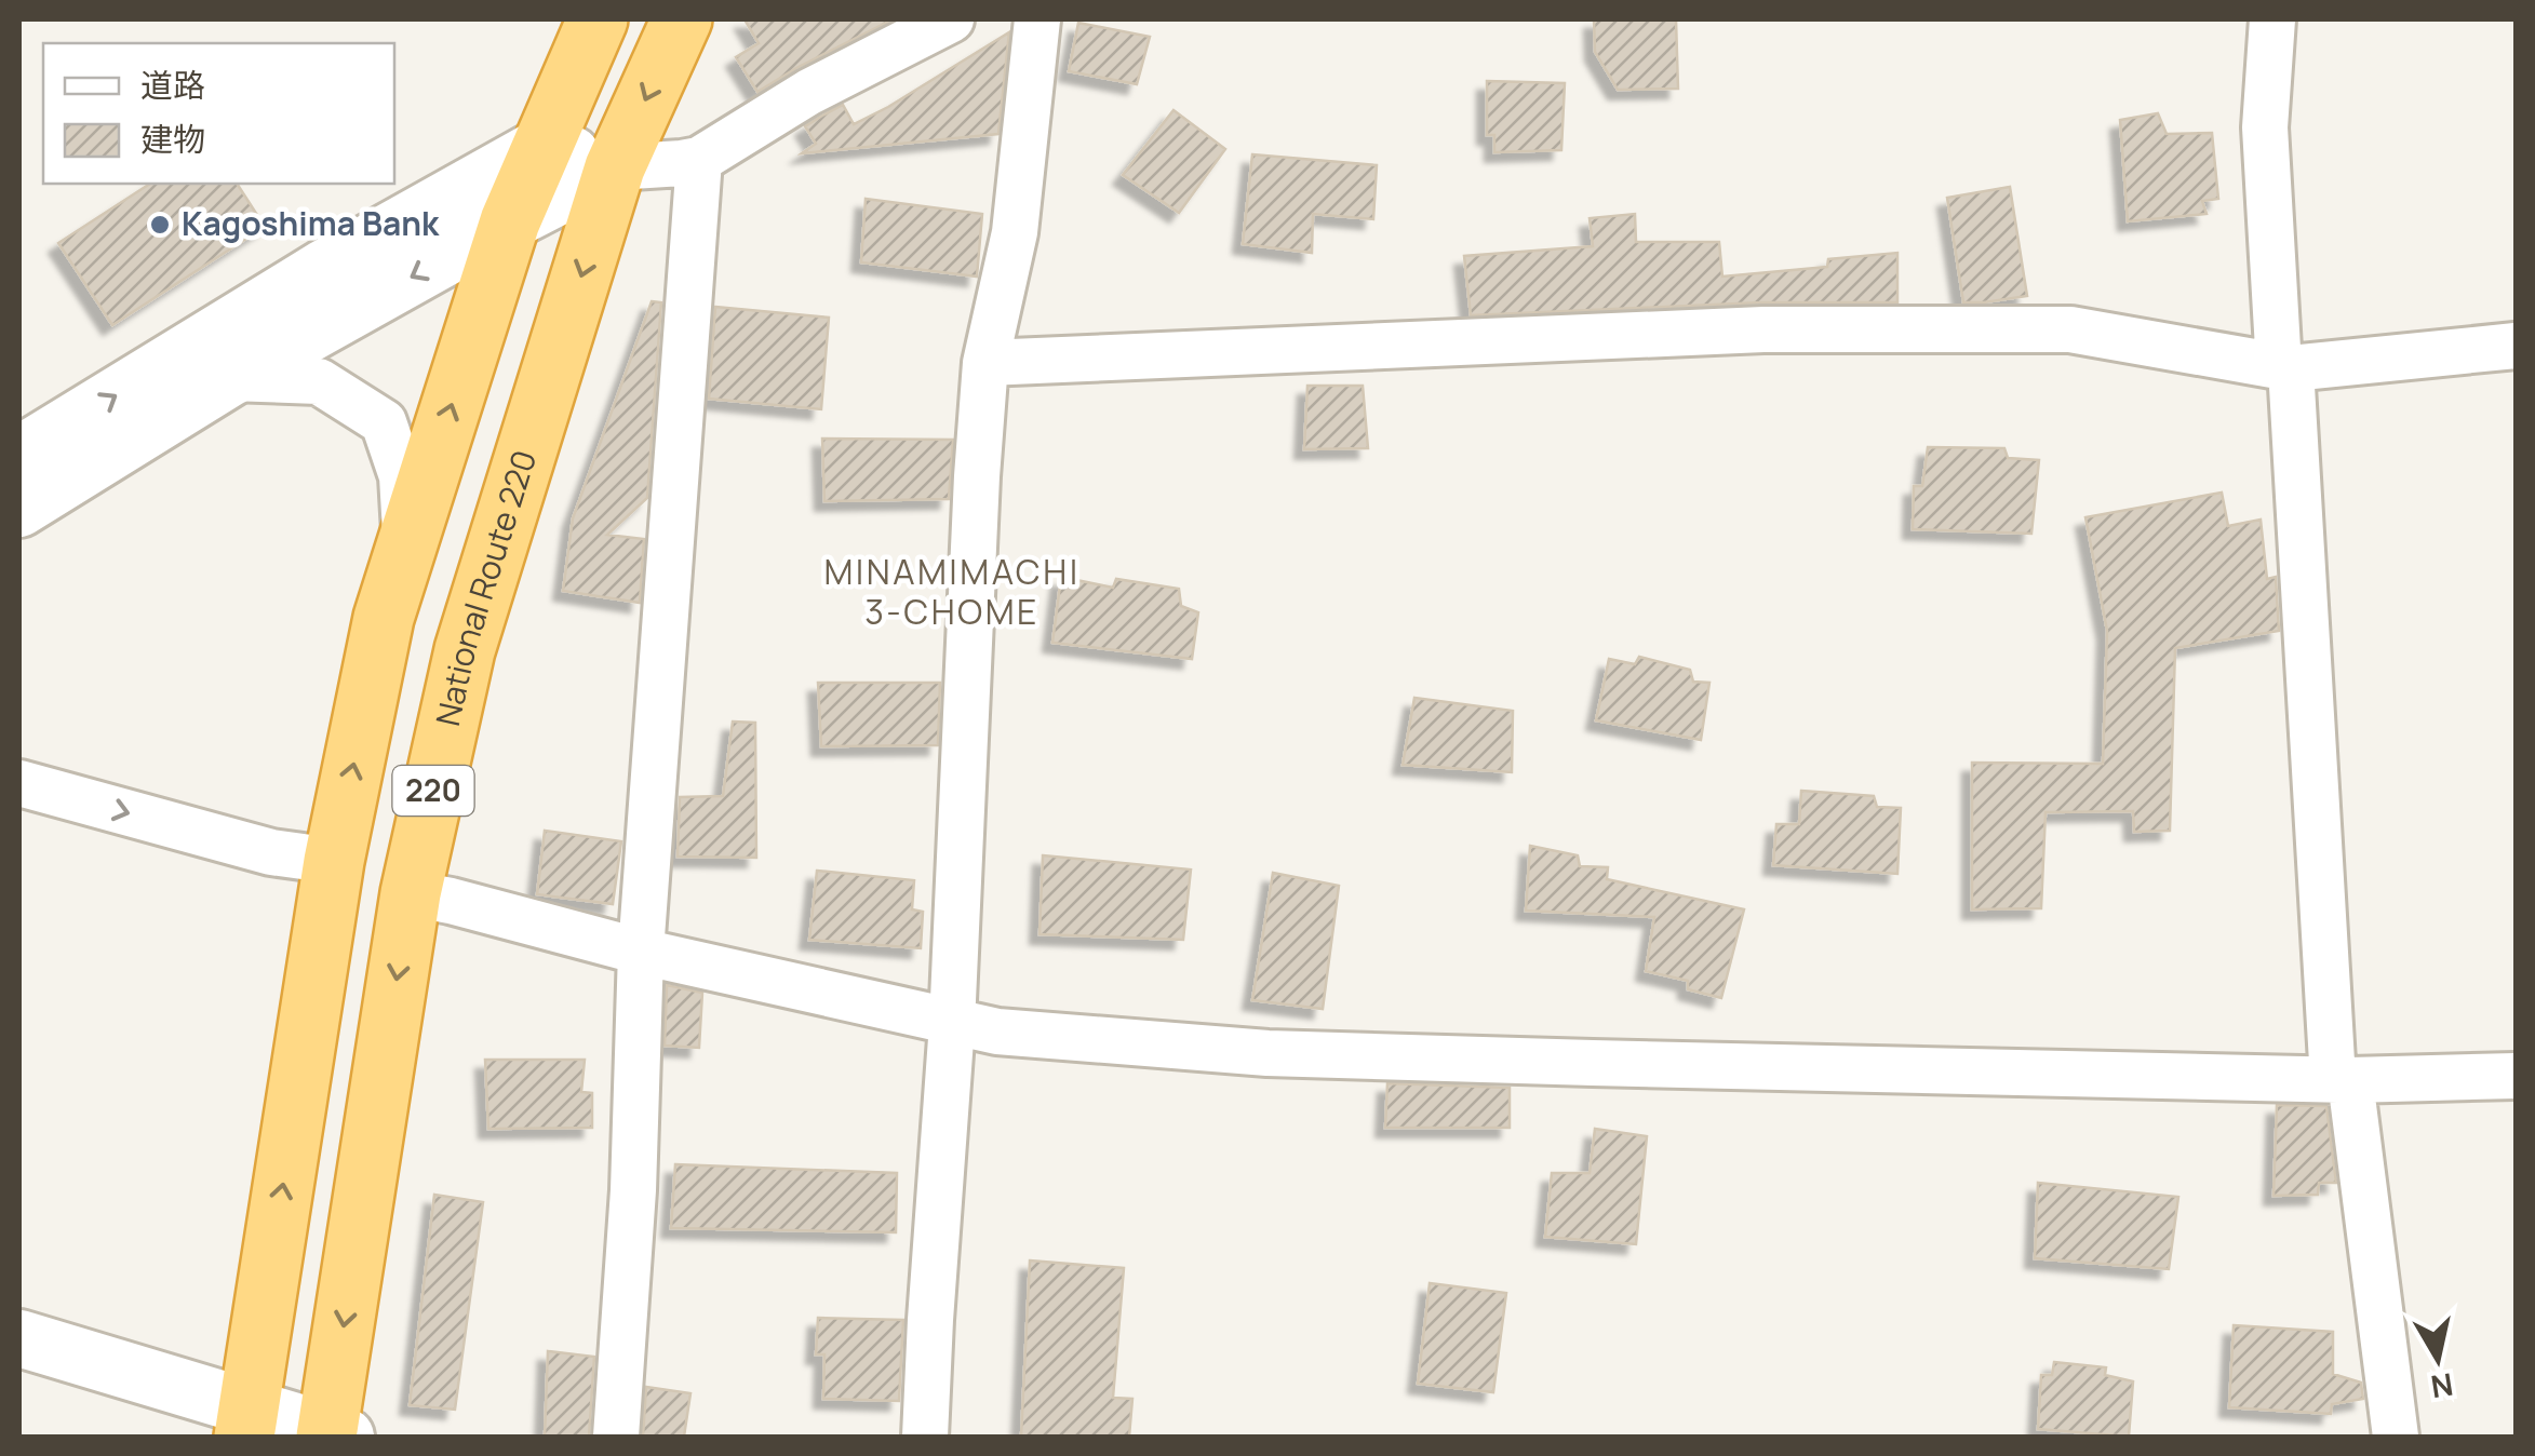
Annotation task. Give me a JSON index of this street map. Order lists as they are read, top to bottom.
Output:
{
  "streets": {
    "highway": ["National Route 220", "220"]
  },
  "districts": ["MINAMIMACHI 3-CHOME"],
  "places": ["Kagoshima Bank"],
  "legend": ["道路", "建物"],
  "north": "bottom"
}
